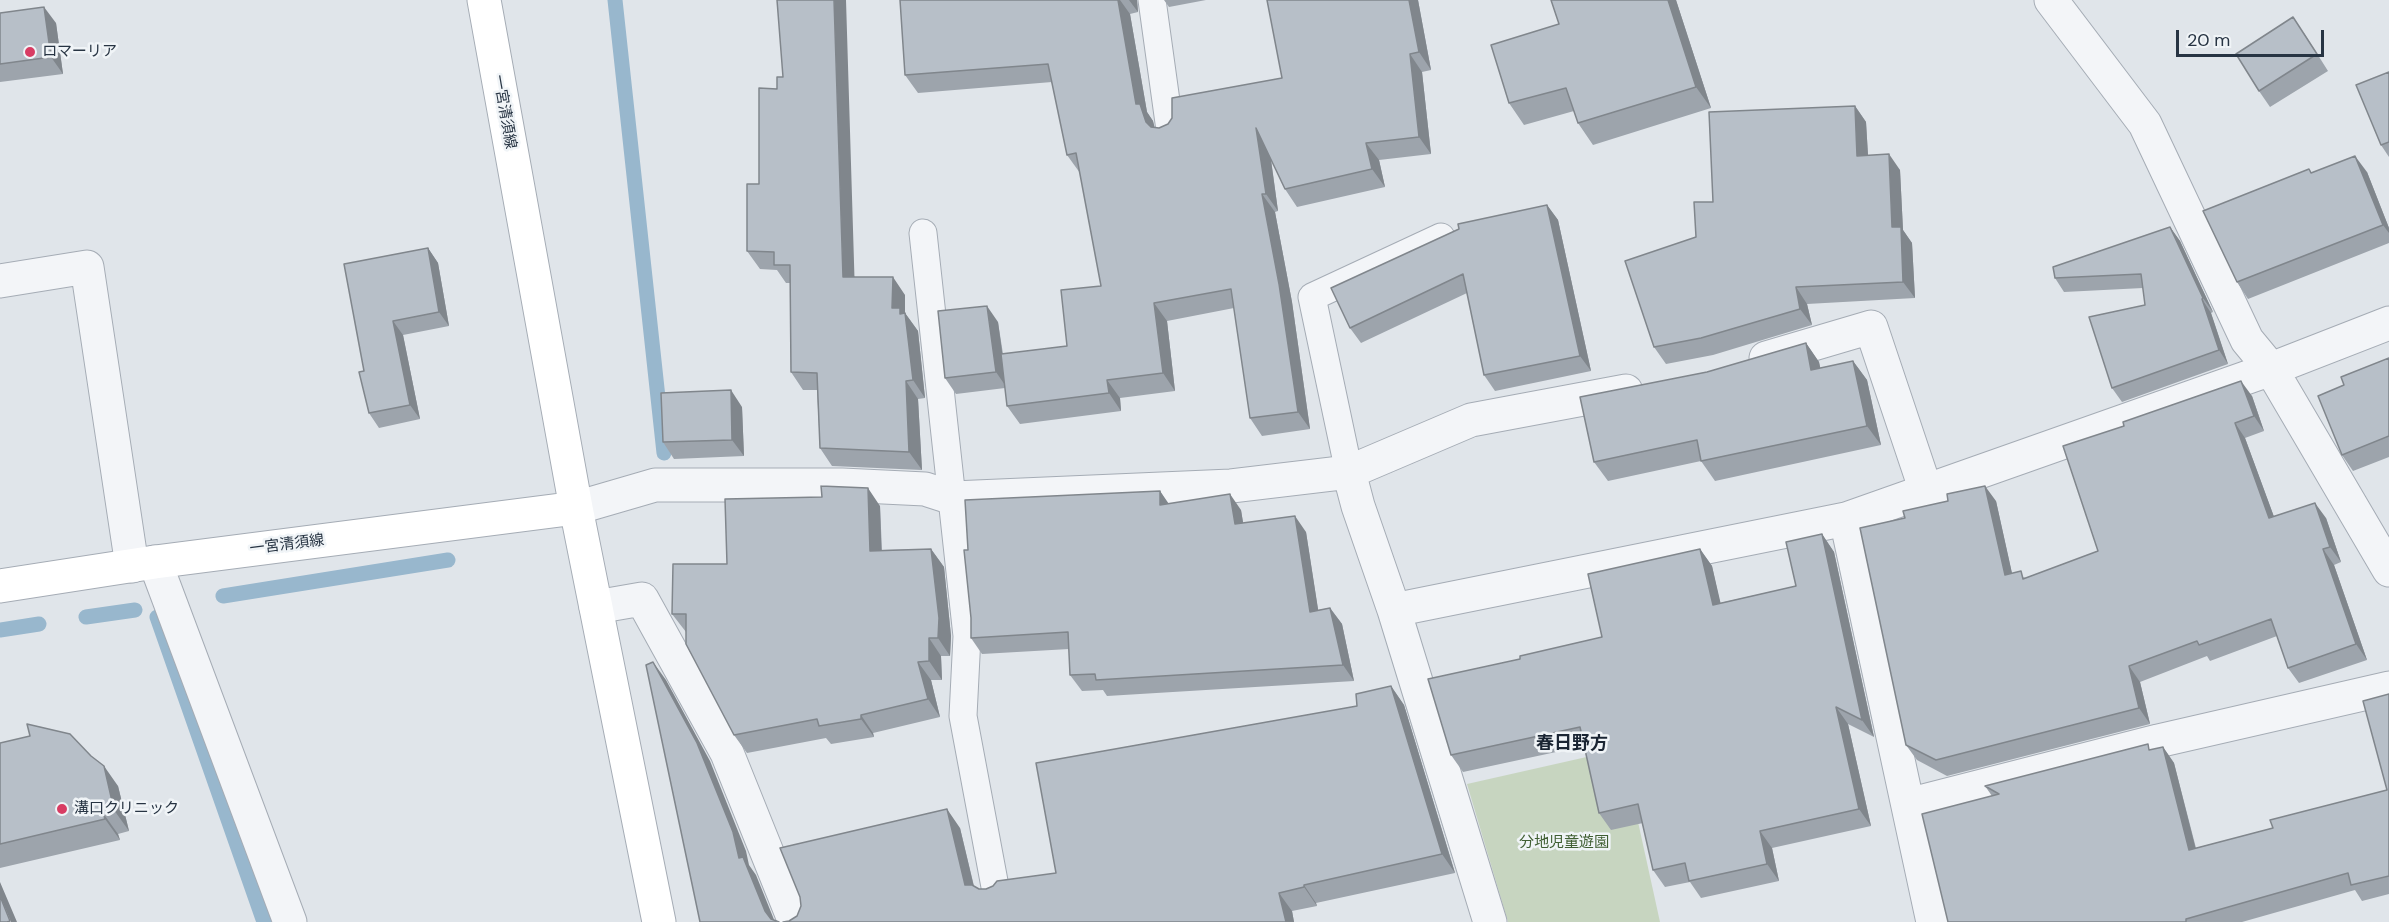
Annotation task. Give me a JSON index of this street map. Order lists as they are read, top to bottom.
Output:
{
  "streets": {
    "main road": ["一宮清須線"]
  },
  "districts": ["春日野方"],
  "parks": ["分地児童遊園"],
  "places": ["ロマーリア", "溝口クリニック"],
  "scale_bar": "20 m"
}
